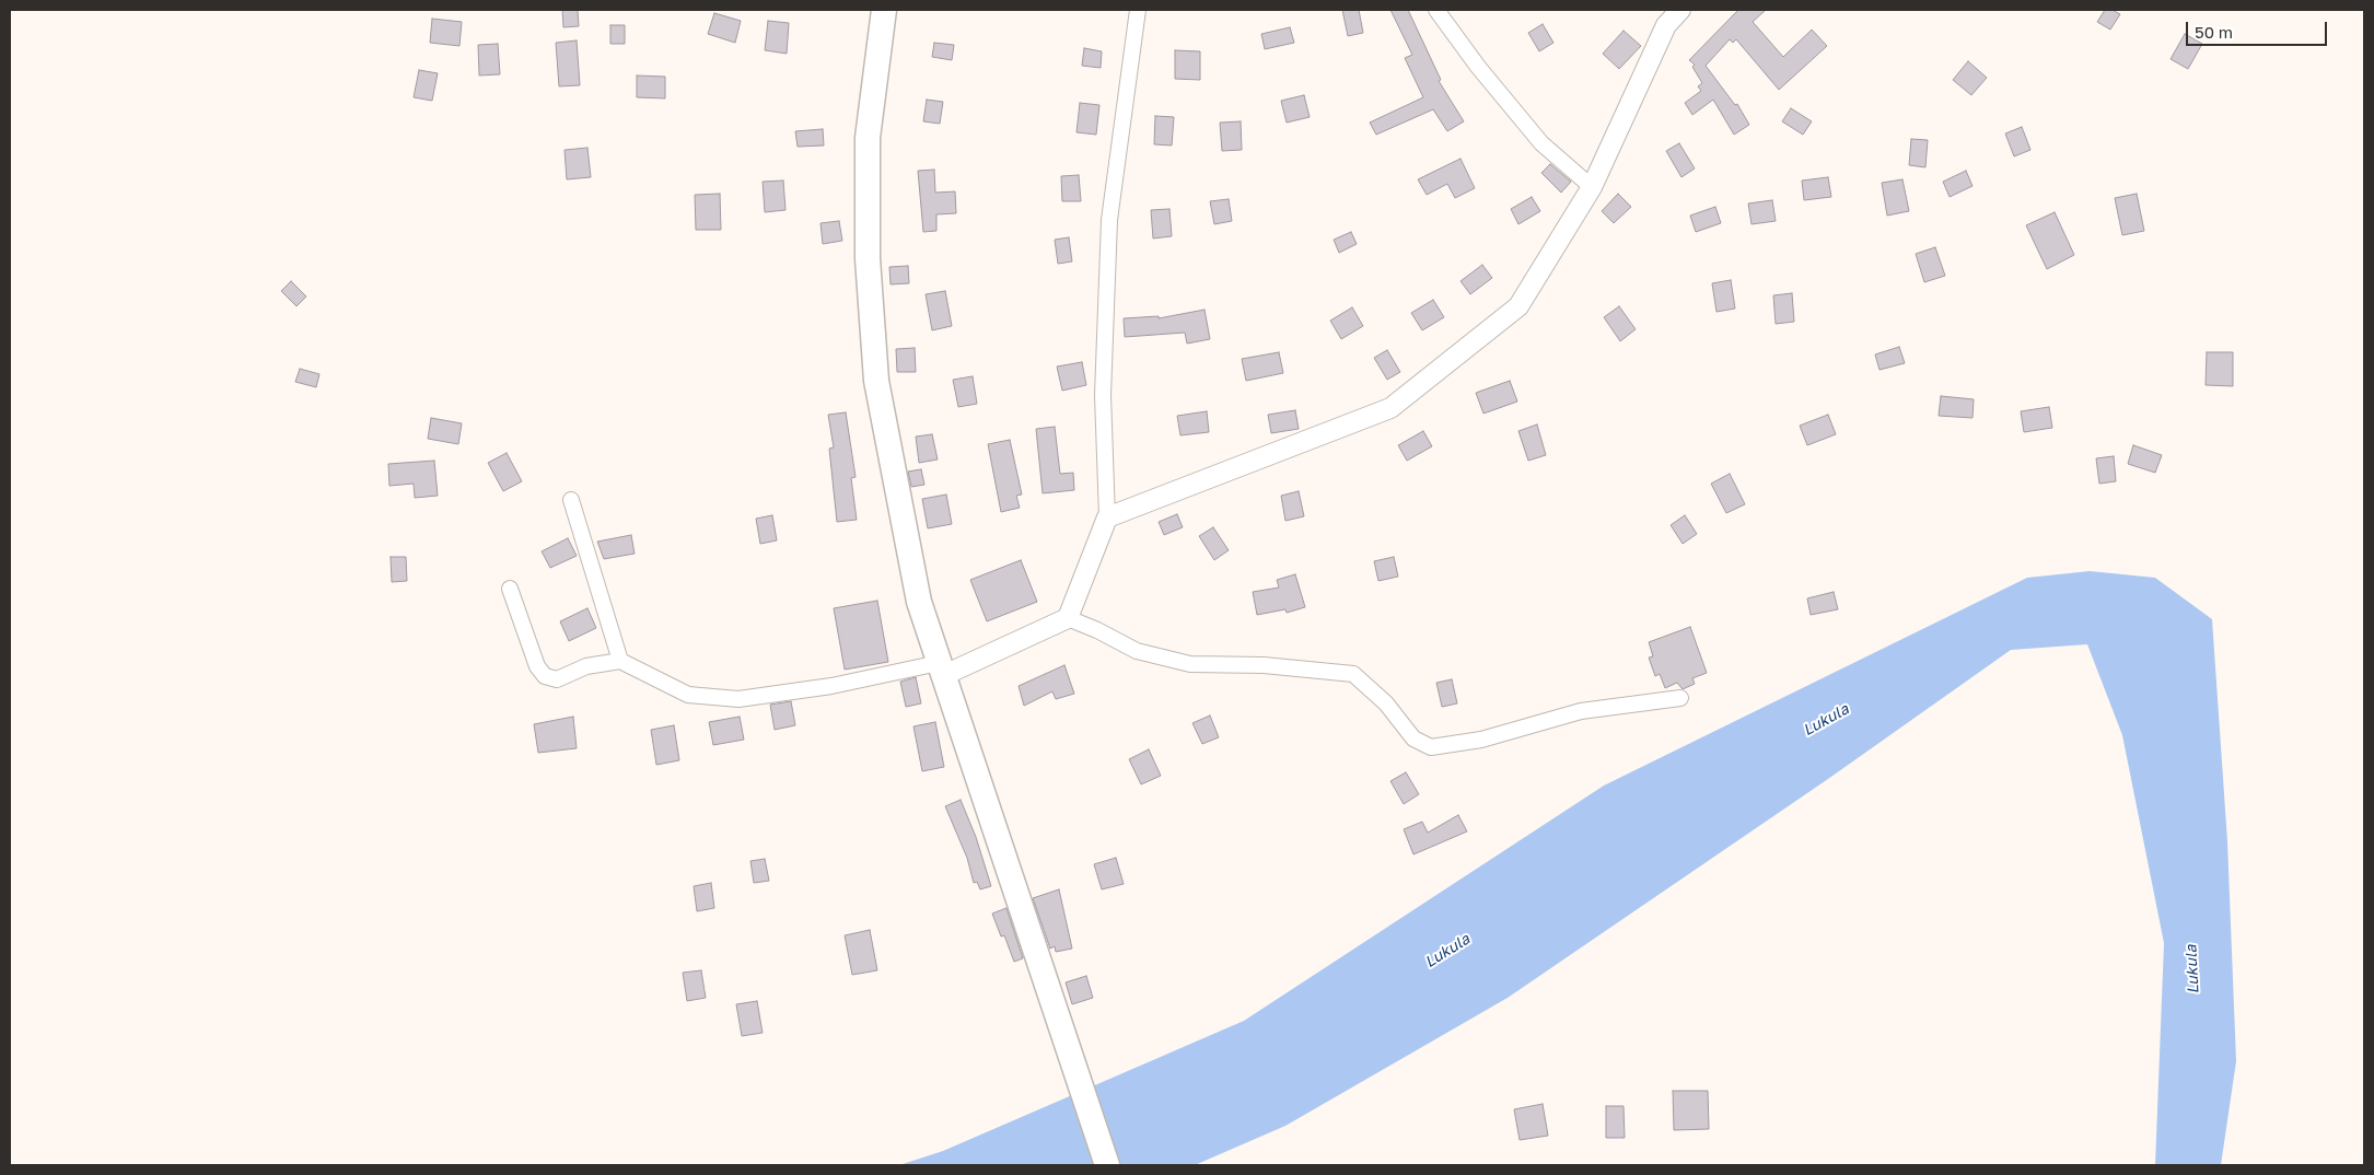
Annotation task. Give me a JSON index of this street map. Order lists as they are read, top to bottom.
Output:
{
  "water": ["Lukula"],
  "scale_bar": "50 m"
}
